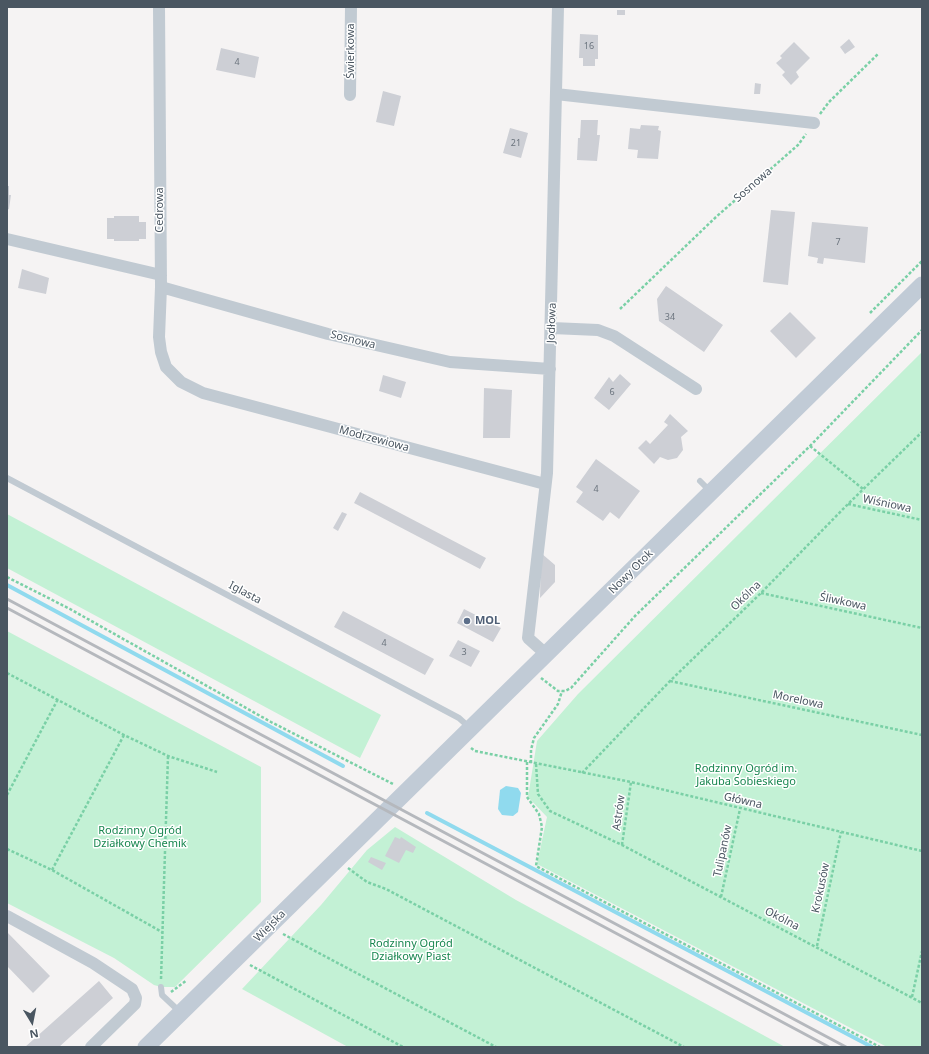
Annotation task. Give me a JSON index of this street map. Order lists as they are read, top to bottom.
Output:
{
  "streets": {
    "main road": ["Nowy Otok", "Wiejska"],
    "street": [
      "Świerkowa",
      "Sosnowa",
      "Cedrowa",
      "Jodłowa",
      "Modrzewiowa"
    ],
    "lane": ["Iglasta"],
    "path": [
      "Wiśniowa",
      "Okólna",
      "Śliwkowa",
      "Morelowa",
      "Główna",
      "Astrów",
      "Tulipanów",
      "Krokusów"
    ]
  },
  "crossings": [
    ["Sosnowa", "Cedrowa"],
    ["Sosnowa", "Jodłowa"],
    ["Cedrowa", "Modrzewiowa"],
    ["Jodłowa", "Modrzewiowa"],
    ["Jodłowa", "Nowy Otok"],
    ["Wiśniowa", "Okólna"],
    ["Nowy Otok", "Iglasta"],
    ["Nowy Otok", "Główna"],
    ["Nowy Otok", "Wiejska"],
    ["Iglasta", "Główna"],
    ["Okólna", "Śliwkowa"],
    ["Okólna", "Morelowa"],
    ["Okólna", "Główna"],
    ["Okólna", "Astrów"],
    ["Okólna", "Tulipanów"],
    ["Okólna", "Krokusów"],
    ["Główna", "Astrów"],
    ["Główna", "Tulipanów"],
    ["Główna", "Krokusów"]
  ],
  "parks": ["Rodzinny Ogród im. Jakuba Sobieskiego", "Rodzinny Ogród Działkowy Chemik", "Rodzinny Ogród Działkowy Piast"],
  "places": ["MOL"],
  "house_numbers": [
    "16",
    "4",
    "21",
    "7",
    "34",
    "6",
    "4",
    "4",
    "3"
  ],
  "north": "bottom"
}
